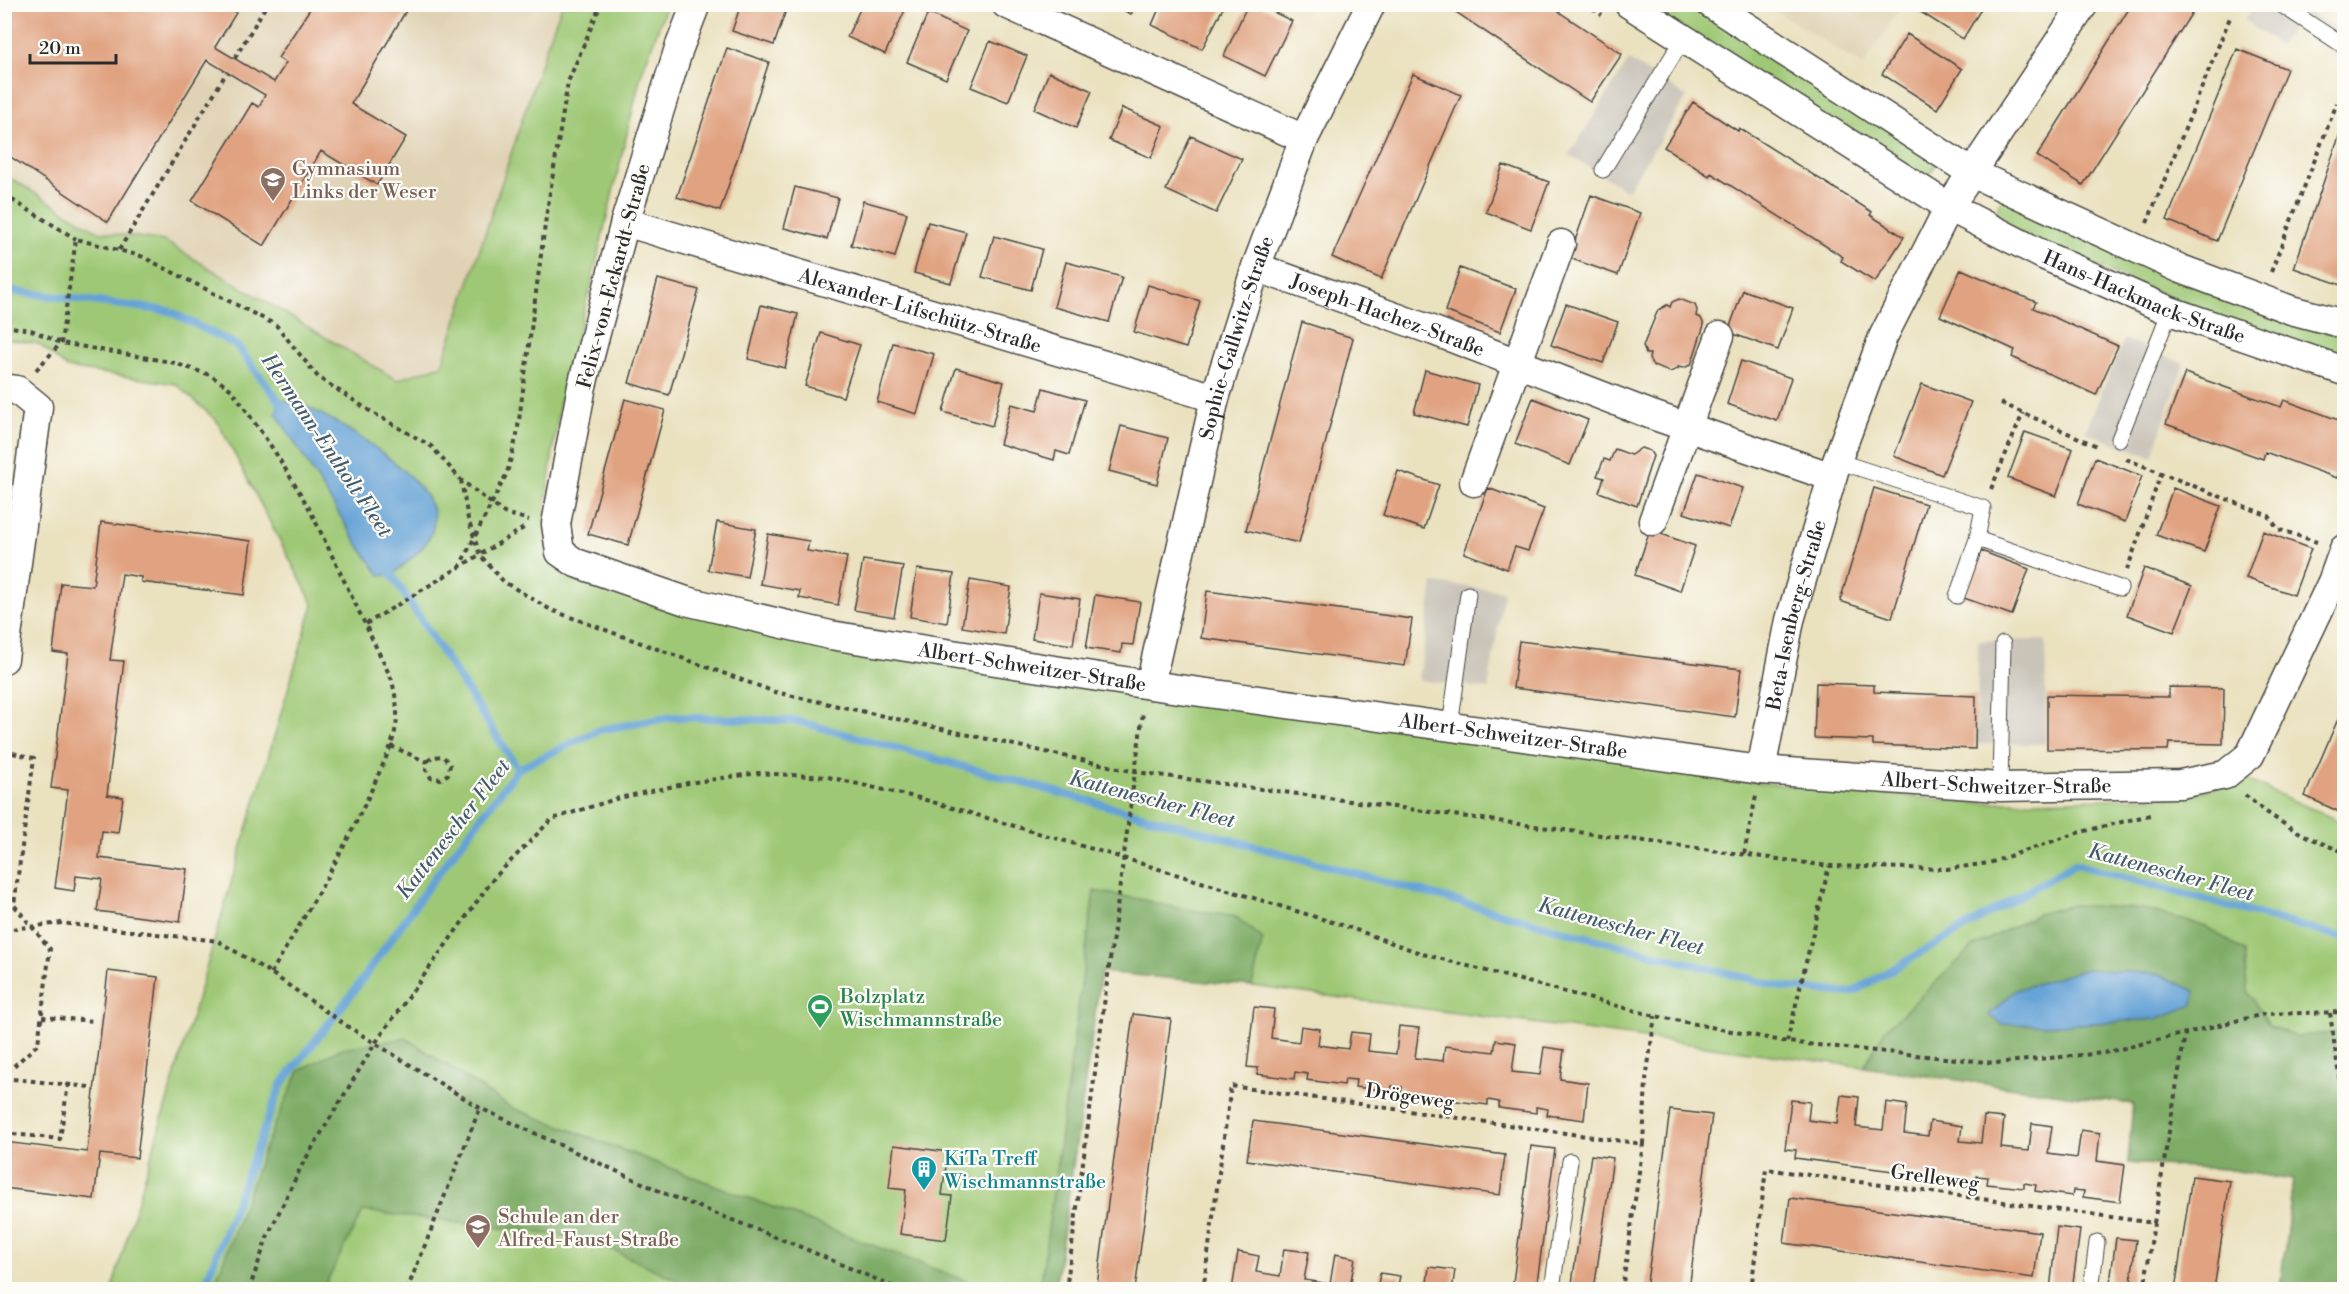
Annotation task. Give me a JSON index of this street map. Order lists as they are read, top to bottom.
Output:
{
  "streets": {
    "street": [
      "Felix-von-Eckardt-Straße",
      "Hans-Hackmack-Straße",
      "Alexander-Lifschütz-Straße",
      "Joseph-Hachez-Straße",
      "Sophie-Gallwitz-Straße",
      "Beta-Isenberg-Straße",
      "Albert-Schweitzer-Straße"
    ],
    "path": ["Drögeweg", "Grelleweg"]
  },
  "crossings": [
    ["Felix-von-Eckardt-Straße", "Alexander-Lifschütz-Straße"],
    ["Felix-von-Eckardt-Straße", "Albert-Schweitzer-Straße"],
    ["Hans-Hackmack-Straße", "Beta-Isenberg-Straße"],
    ["Alexander-Lifschütz-Straße", "Sophie-Gallwitz-Straße"],
    ["Joseph-Hachez-Straße", "Sophie-Gallwitz-Straße"],
    ["Joseph-Hachez-Straße", "Beta-Isenberg-Straße"],
    ["Sophie-Gallwitz-Straße", "Albert-Schweitzer-Straße"],
    ["Beta-Isenberg-Straße", "Albert-Schweitzer-Straße"]
  ],
  "water": ["Hermann-Entholt Fleet", "Kattenescher Fleet"],
  "places": {
    "school or university": ["Gymnasium Links der Weser", "Schule an der Alfred-Faust-Straße"],
    "sports": ["Bolzplatz Wischmannstraße"],
    "building": ["KiTa Treff Wischmannstraße"]
  },
  "scale_bar": "20 m"
}
